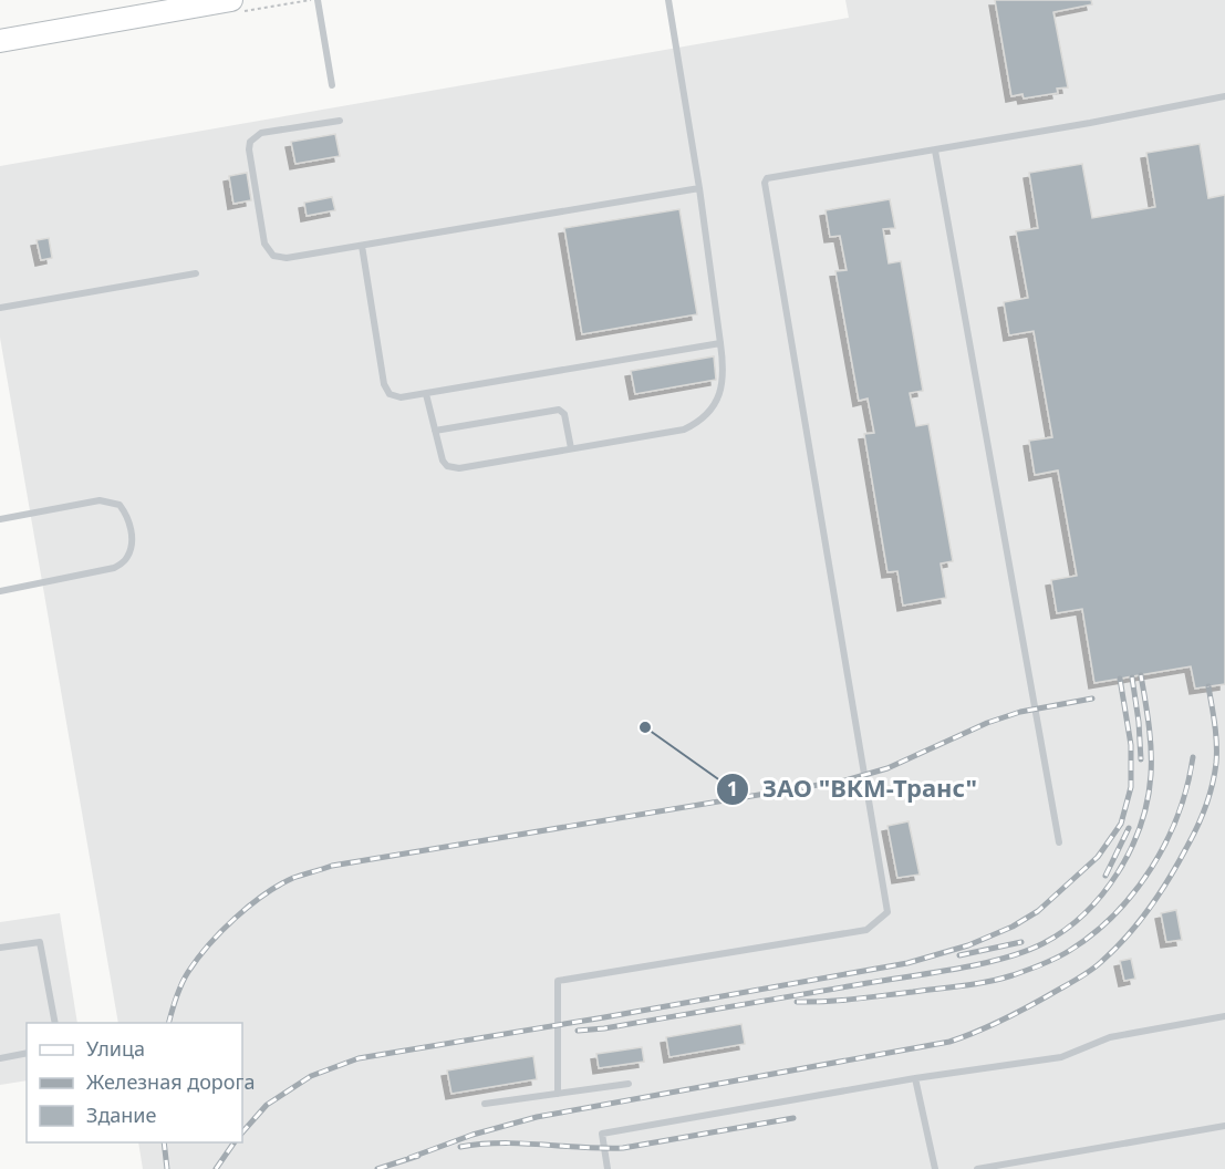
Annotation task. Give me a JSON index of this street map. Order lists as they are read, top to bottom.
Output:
{
  "places": ["ЗАО \"ВКМ-Транс\""],
  "legend": ["Улица", "Железная дорога", "Здание"]
}
